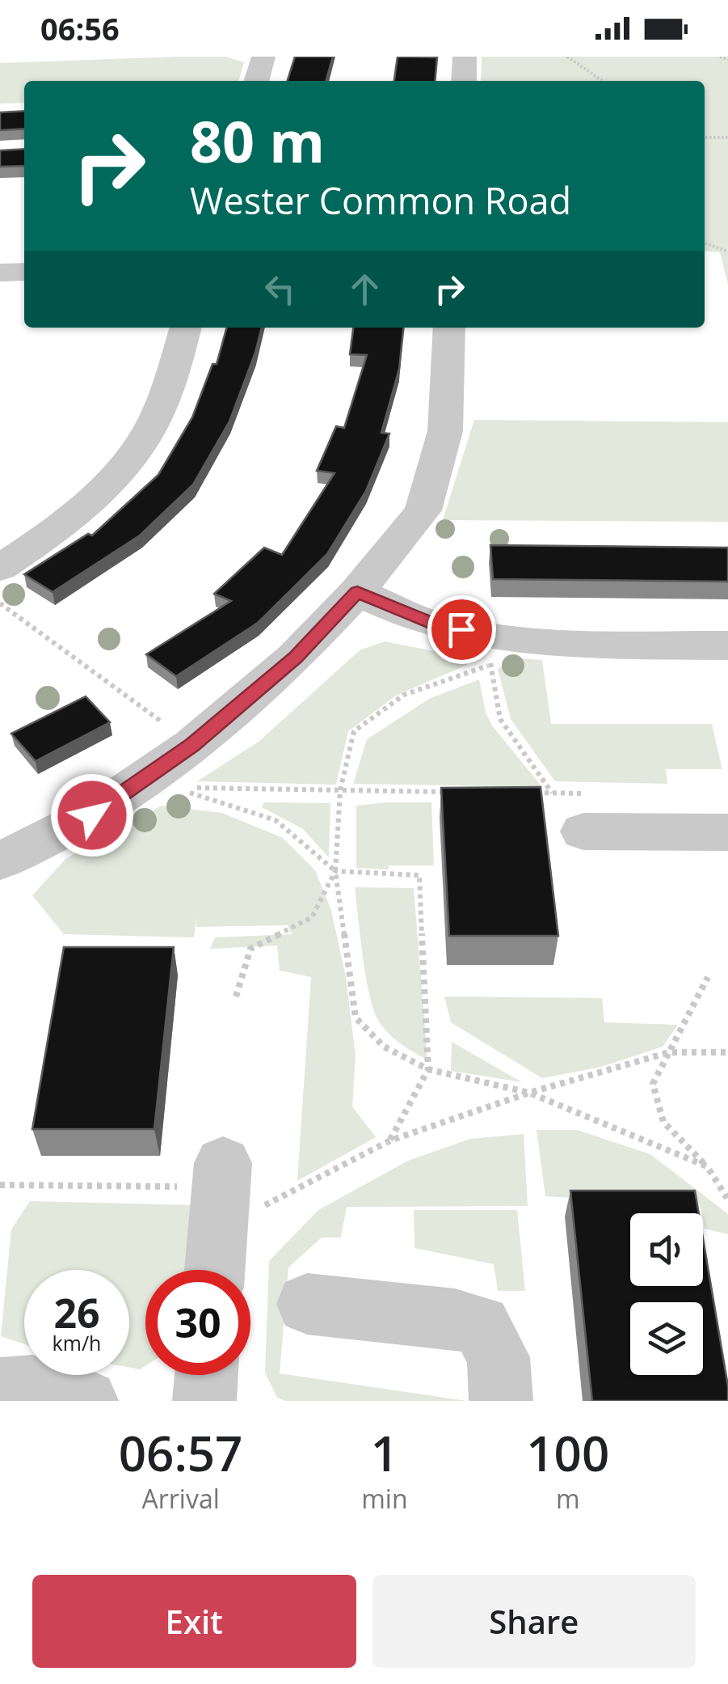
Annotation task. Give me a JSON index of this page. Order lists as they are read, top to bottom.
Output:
{
  "page": {
    "status": "06:56",
    "turn": ["80 m", "Wester Common Road"],
    "speed": "26 km/h",
    "limit": "30",
    "eta": [
      "06:57",
      "Arrival",
      "1",
      "min",
      "100",
      "m"
    ],
    "buttons": ["Exit", "Share"]
  }
}
